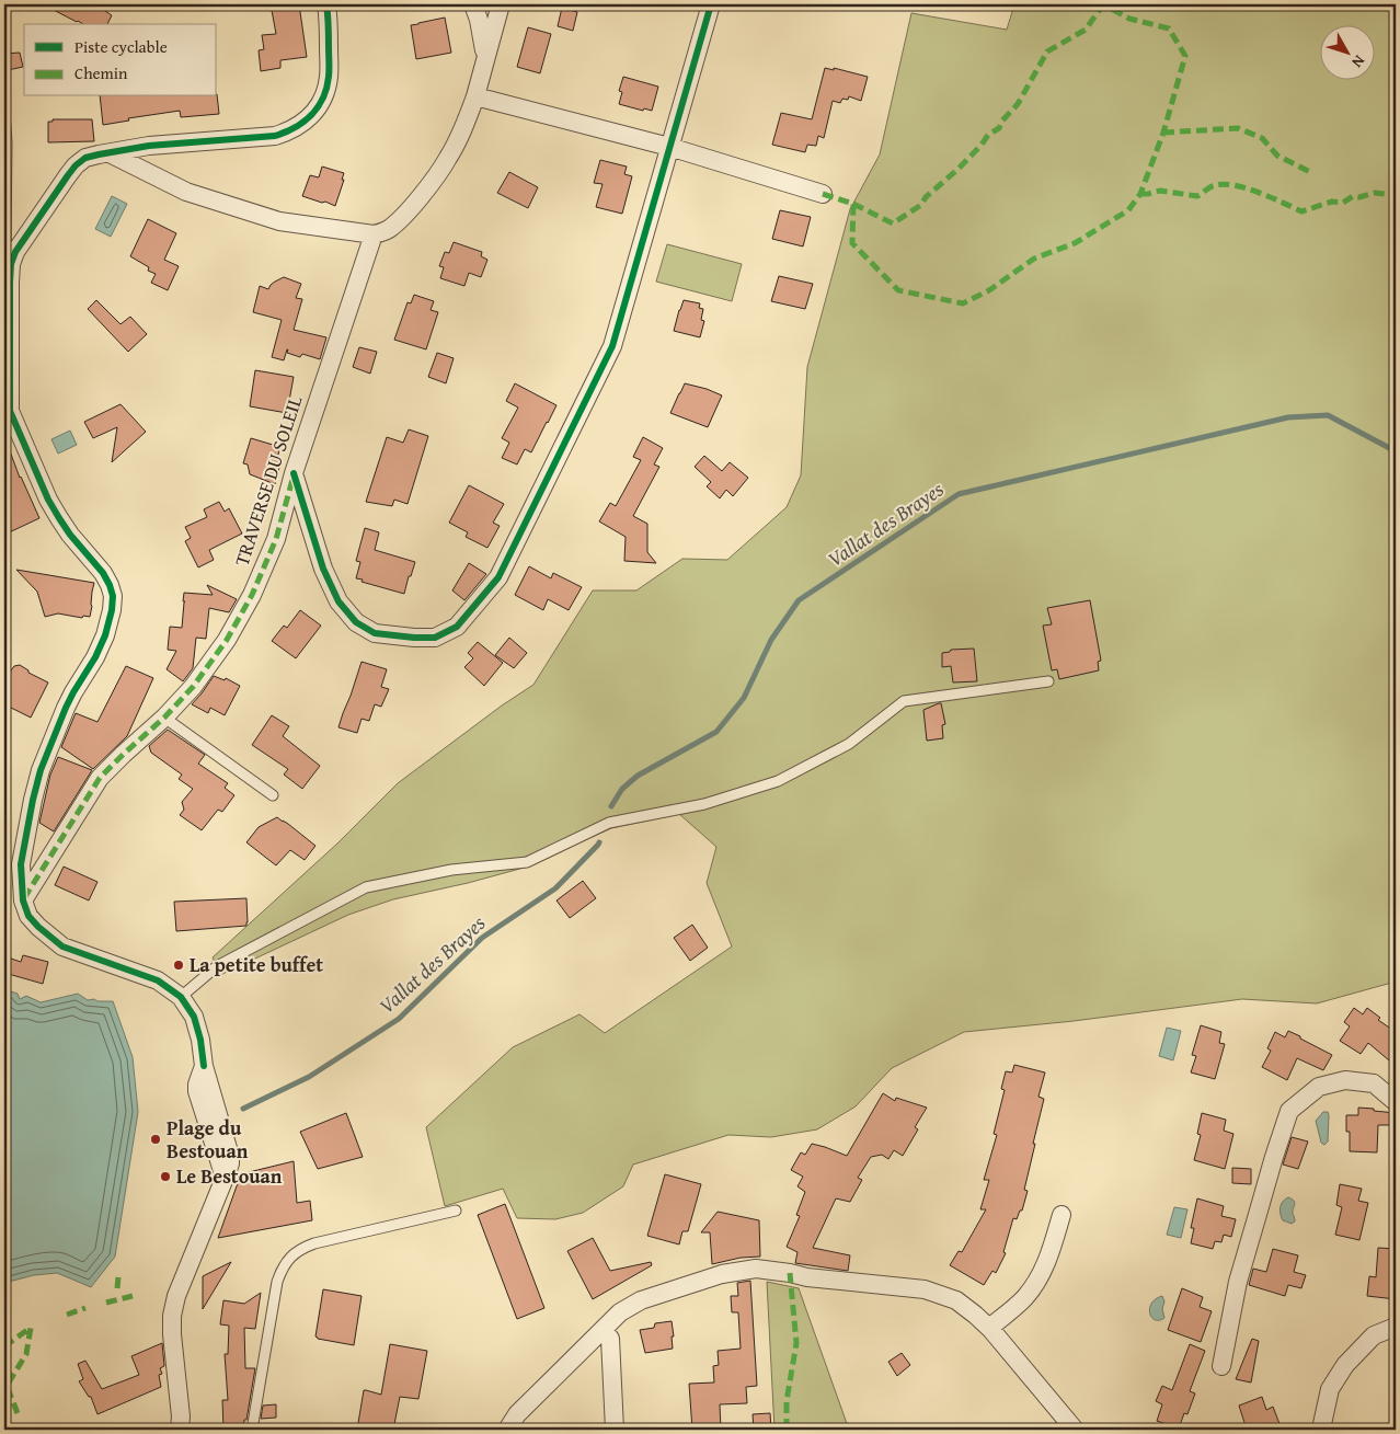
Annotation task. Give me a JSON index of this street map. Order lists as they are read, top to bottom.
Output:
{
  "streets": {
    "street": ["TRAVERSE DU SOLEIL"]
  },
  "water": ["Vallat des Brayes"],
  "places": ["La petite buffet", "Plage du Bestouan", "Le Bestouan"],
  "legend": ["Piste cyclable", "Chemin"],
  "north": "bottom right"
}
